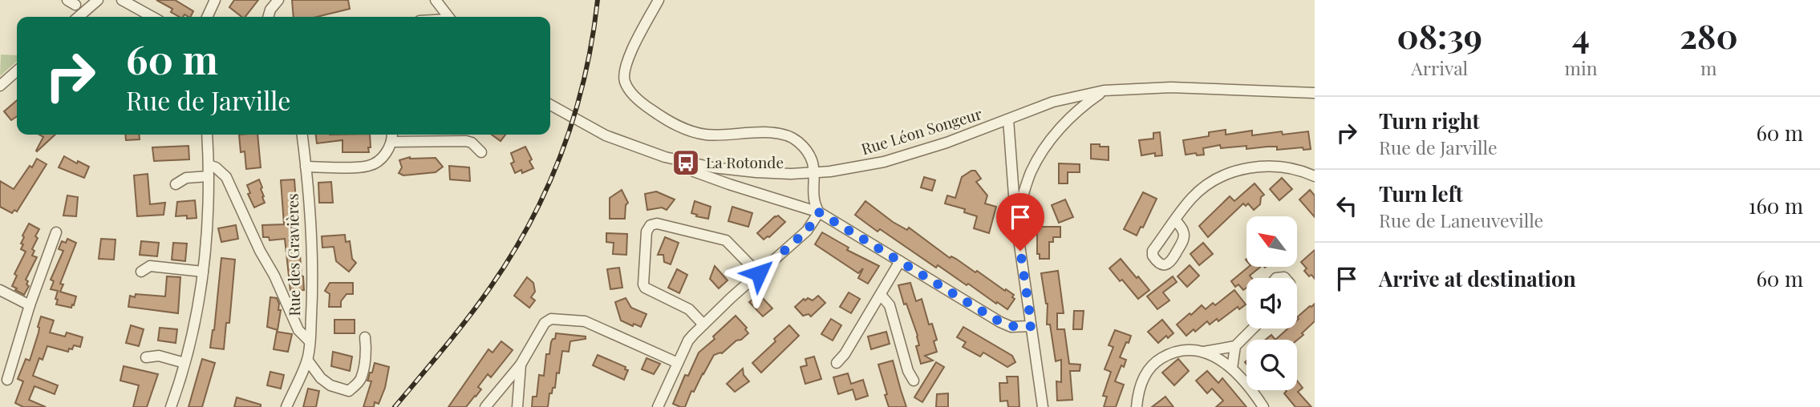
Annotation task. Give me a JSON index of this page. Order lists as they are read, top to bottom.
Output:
{
  "streets": {
    "street": ["Rue Léon Songeur", "Rue des Gravières"]
  },
  "places": {
    "bus stop": ["La Rotonde"]
  },
  "north": "top left",
  "page": {
    "eta": [
      "08:39",
      "Arrival",
      "4",
      "min",
      "280",
      "m"
    ],
    "turn": ["60 m", "Rue de Jarville"],
    "list": [
      {
        "name": "Turn right",
        "note": "Rue de Jarville",
        "value": "60 m"
      },
      {
        "name": "Turn left",
        "note": "Rue de Laneuveville",
        "value": "160 m"
      },
      {
        "name": "Arrive at destination",
        "value": "60 m"
      }
    ]
  }
}
